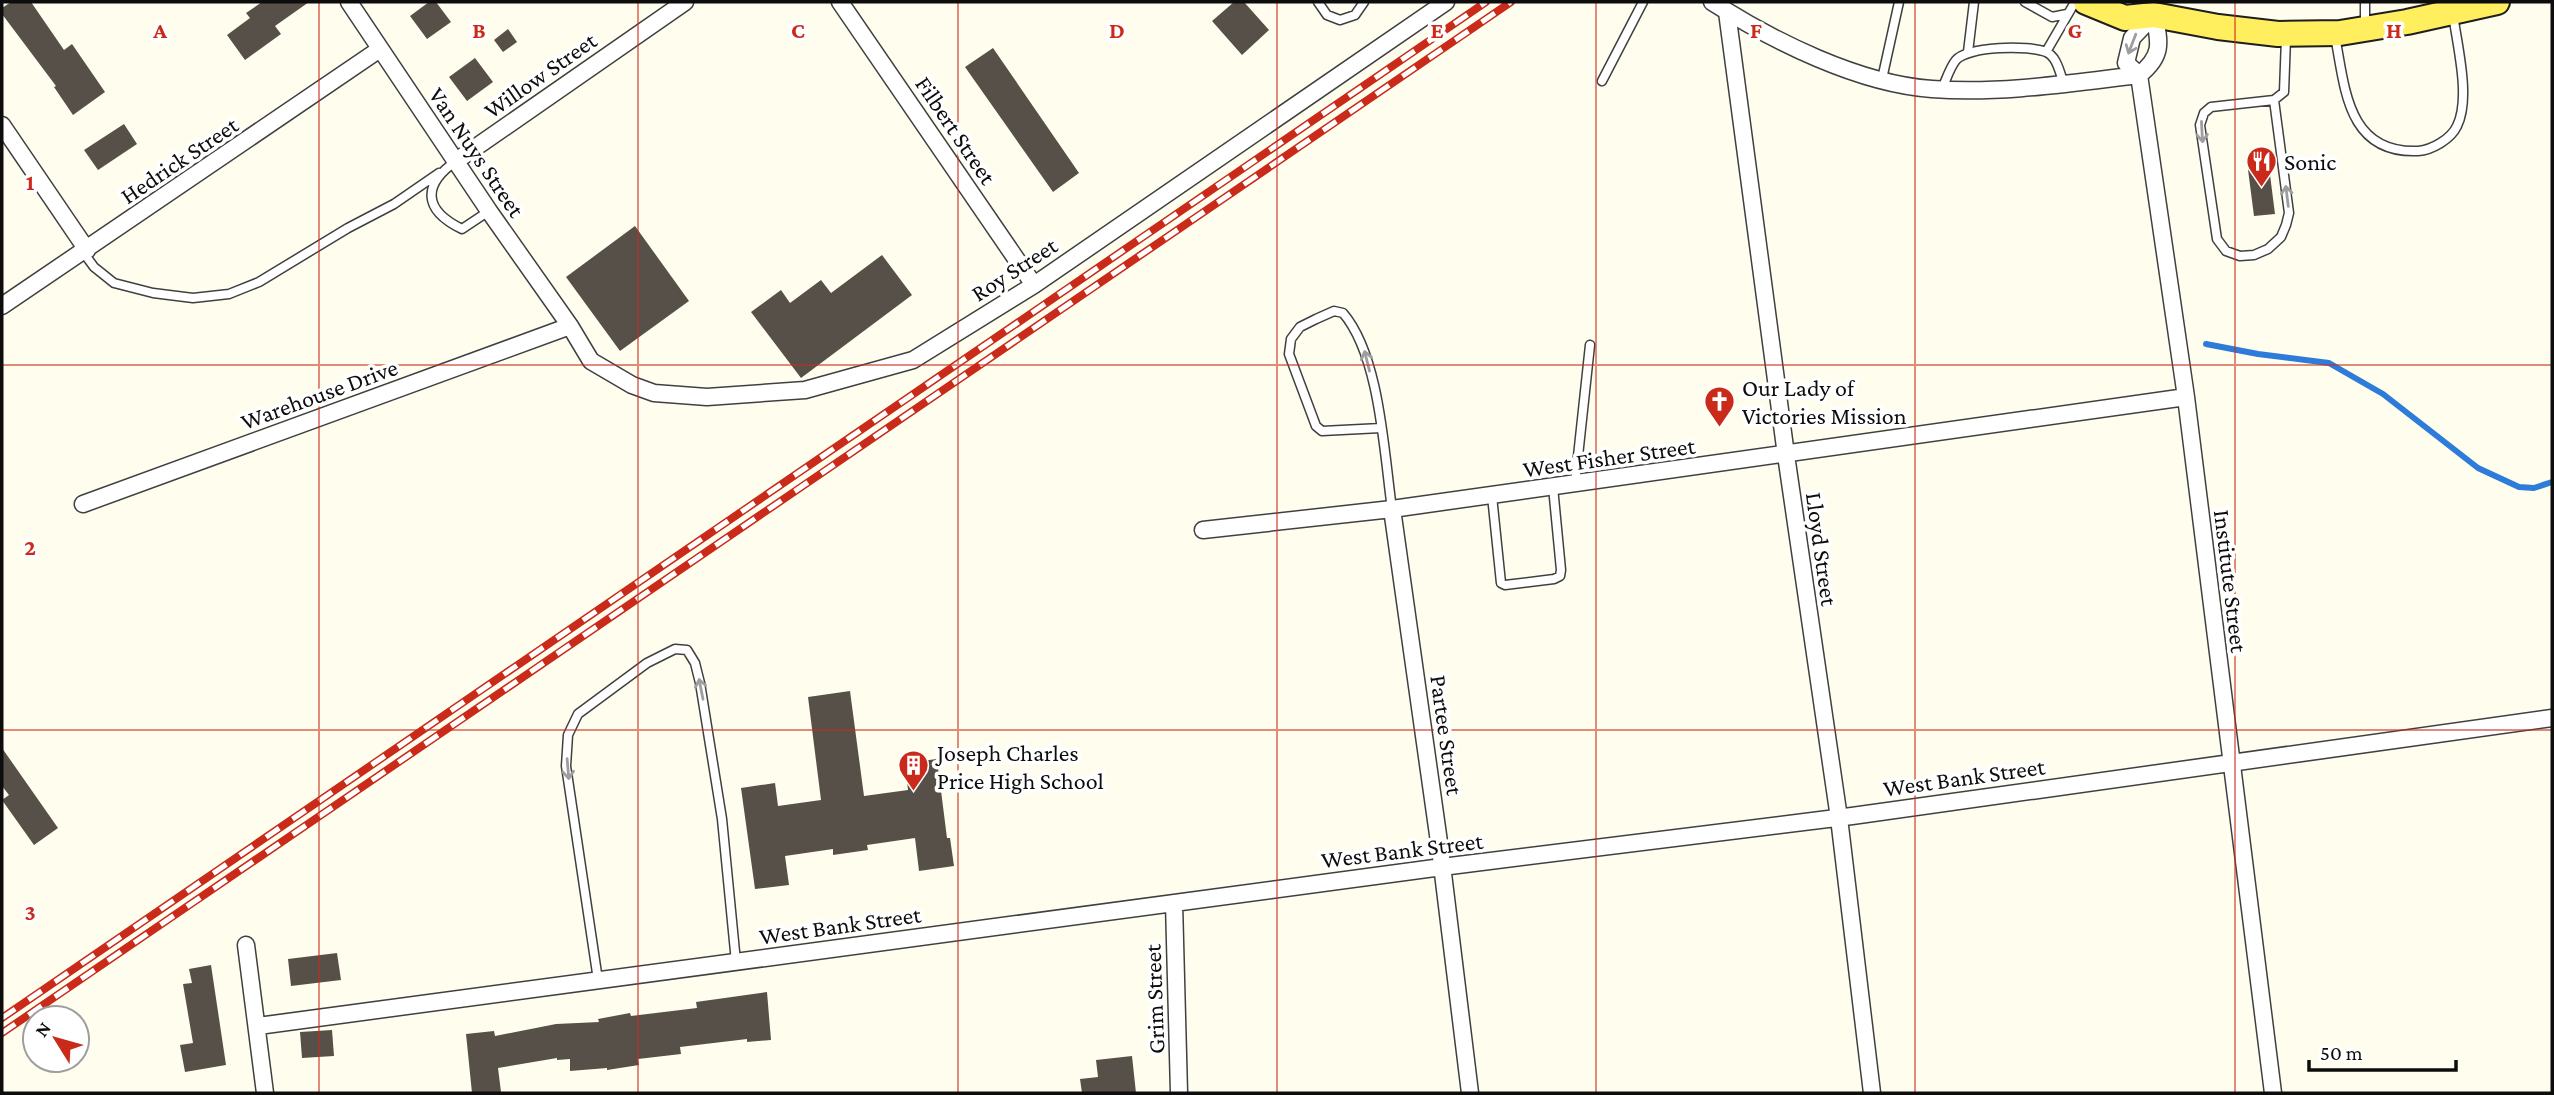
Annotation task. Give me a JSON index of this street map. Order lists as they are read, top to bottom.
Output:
{
  "streets": {
    "street": [
      "Willow Street",
      "Filbert Street",
      "Van Nuys Street",
      "Hedrick Street",
      "Roy Street",
      "Warehouse Drive",
      "West Fisher Street",
      "Lloyd Street",
      "Institute Street",
      "Partee Street",
      "West Bank Street",
      "Grim Street"
    ]
  },
  "crossings": [
    ["Willow Street", "Van Nuys Street"],
    ["Filbert Street", "Roy Street"],
    ["Van Nuys Street", "Hedrick Street"],
    ["Van Nuys Street", "Roy Street"],
    ["Van Nuys Street", "Warehouse Drive"],
    ["Roy Street", "Warehouse Drive"],
    ["West Fisher Street", "Lloyd Street"],
    ["West Fisher Street", "Institute Street"],
    ["West Fisher Street", "Partee Street"],
    ["Lloyd Street", "West Bank Street"],
    ["Institute Street", "West Bank Street"],
    ["Partee Street", "West Bank Street"],
    ["West Bank Street", "Grim Street"]
  ],
  "places": {
    "restaurant": ["Sonic"],
    "church": ["Our Lady of Victories Mission"],
    "building": ["Joseph Charles Price High School"]
  },
  "scale_bar": "50 m",
  "north": "top left",
  "grid": {
    "columns": [
      "A",
      "B",
      "C",
      "D",
      "E",
      "F",
      "G",
      "H"
    ],
    "rows": ["1", "2", "3"]
  }
}
